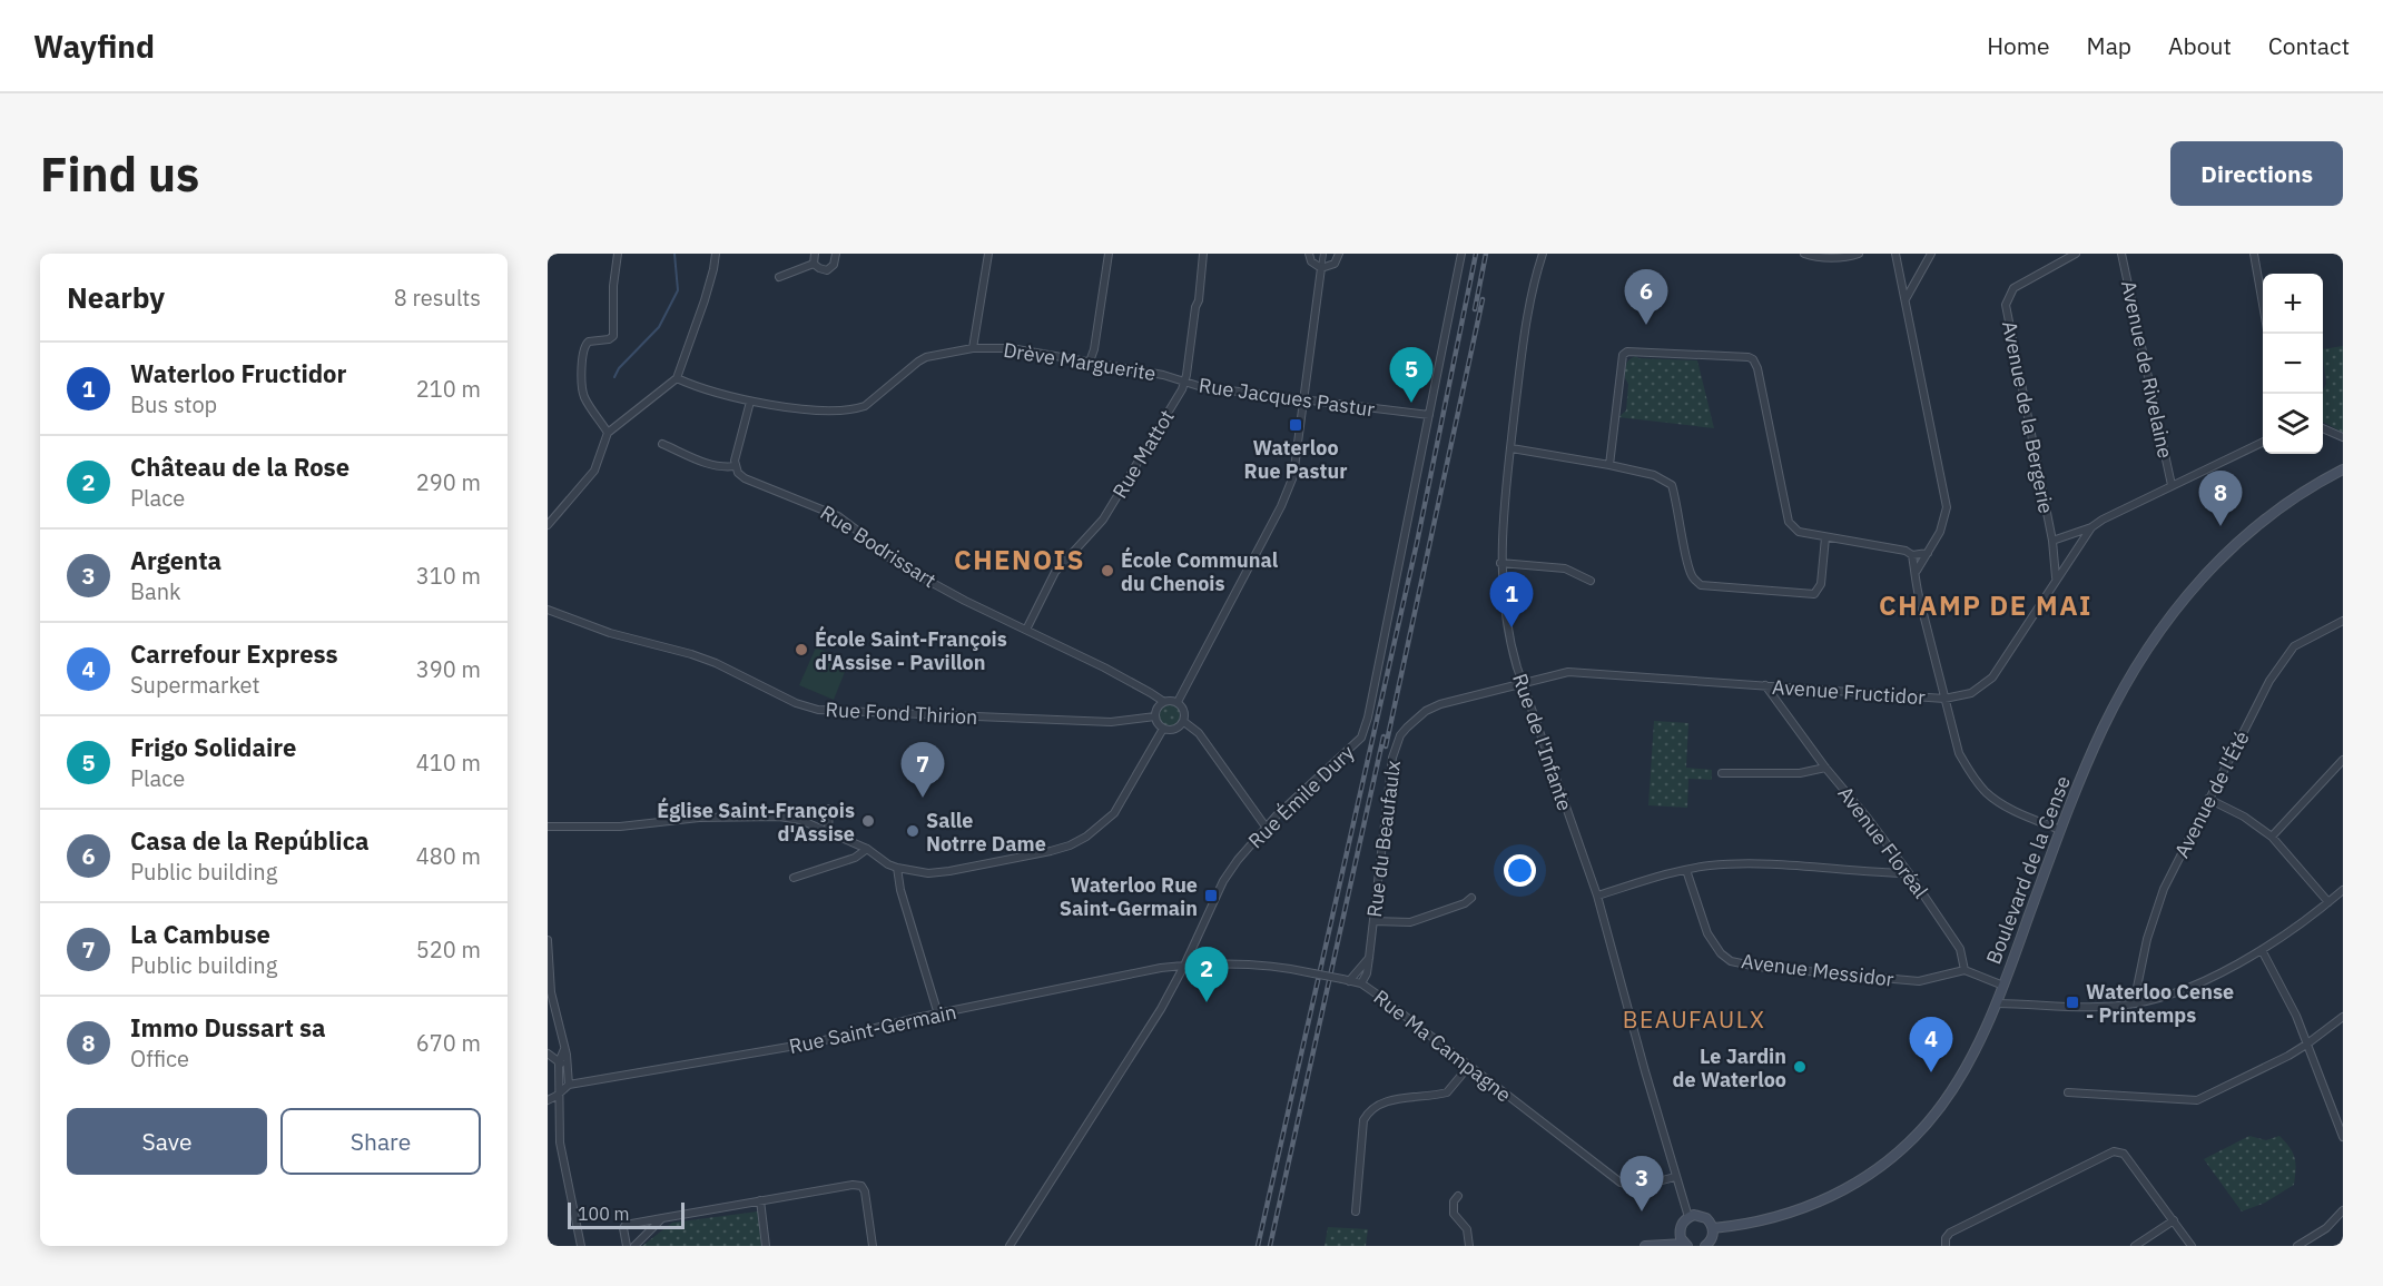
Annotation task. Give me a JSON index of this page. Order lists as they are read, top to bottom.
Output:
{
  "streets": {
    "main road": ["Boulevard de la Cense"],
    "street": [
      "Drève Marguerite",
      "Avenue de Rivelaine",
      "Rue Jacques Pastur",
      "Avenue de la Bergerie",
      "Rue Mattot",
      "Rue Bodrissart",
      "Avenue Fructidor",
      "Rue Fond Thirion",
      "Rue de l'Infante",
      "Avenue de l'Été",
      "Rue Émile Dury",
      "Rue du Beaufaulx",
      "Avenue Floréal",
      "Avenue Messidor",
      "Rue Saint-Germain",
      "Rue Ma Campagne"
    ]
  },
  "crossings": [
    ["Drève Marguerite", "Rue Jacques Pastur"],
    ["Drève Marguerite", "Rue Mattot"],
    ["Avenue de Rivelaine", "Avenue Fructidor"],
    ["Rue Jacques Pastur", "Rue Mattot"],
    ["Rue Jacques Pastur", "Rue Émile Dury"],
    ["Avenue de la Bergerie", "Avenue Fructidor"],
    ["Rue Mattot", "Rue Bodrissart"],
    ["Rue Bodrissart", "Rue Fond Thirion"],
    ["Avenue Fructidor", "Rue de l'Infante"],
    ["Avenue Fructidor", "Rue du Beaufaulx"],
    ["Avenue Fructidor", "Avenue Floréal"],
    ["Rue de l'Infante", "Rue du Beaufaulx"],
    ["Rue de l'Infante", "Rue Ma Campagne"],
    ["Rue Émile Dury", "Rue Saint-Germain"],
    ["Rue Émile Dury", "Rue Ma Campagne"],
    ["Rue du Beaufaulx", "Rue Ma Campagne"],
    ["Avenue Floréal", "Avenue Messidor"],
    ["Rue Saint-Germain", "Rue Ma Campagne"]
  ],
  "districts": ["CHENOIS", "CHAMP DE MAI", "BEAUFAULX"],
  "places": {
    "transit": ["Waterloo Rue Pastur", "Waterloo Rue Saint-Germain", "Waterloo Cense - Printemps"],
    "other": [
      "École Communal du Chenois",
      "École Saint-François d'Assise - Pavillon",
      "Église Saint-François d'Assise",
      "Salle Notrre Dame",
      "Le Jardin de Waterloo"
    ]
  },
  "scale_bar": "100 m",
  "page": {
    "header": "Wayfind",
    "nav": [
      "Home",
      "Map",
      "About",
      "Contact"
    ],
    "buttons": [
      "Directions",
      ["Save", "Share"]
    ],
    "title": "Find us",
    "heading": ["Nearby", "8 results"],
    "pins": [
      "6",
      "5",
      "8",
      "1",
      "7",
      "2",
      "4",
      "3"
    ],
    "map_buttons": ["+", "−"],
    "list": [
      {
        "mark": "1",
        "name": "Waterloo Fructidor",
        "note": "Bus stop",
        "value": "210 m"
      },
      {
        "mark": "2",
        "name": "Château de la Rose",
        "note": "Place",
        "value": "290 m"
      },
      {
        "mark": "3",
        "name": "Argenta",
        "note": "Bank",
        "value": "310 m"
      },
      {
        "mark": "4",
        "name": "Carrefour Express",
        "note": "Supermarket",
        "value": "390 m"
      },
      {
        "mark": "5",
        "name": "Frigo Solidaire",
        "note": "Place",
        "value": "410 m"
      },
      {
        "mark": "6",
        "name": "Casa de la República",
        "note": "Public building",
        "value": "480 m"
      },
      {
        "mark": "7",
        "name": "La Cambuse",
        "note": "Public building",
        "value": "520 m"
      },
      {
        "mark": "8",
        "name": "Immo Dussart sa",
        "note": "Office",
        "value": "670 m"
      }
    ],
    "scale": "100 m"
  }
}
